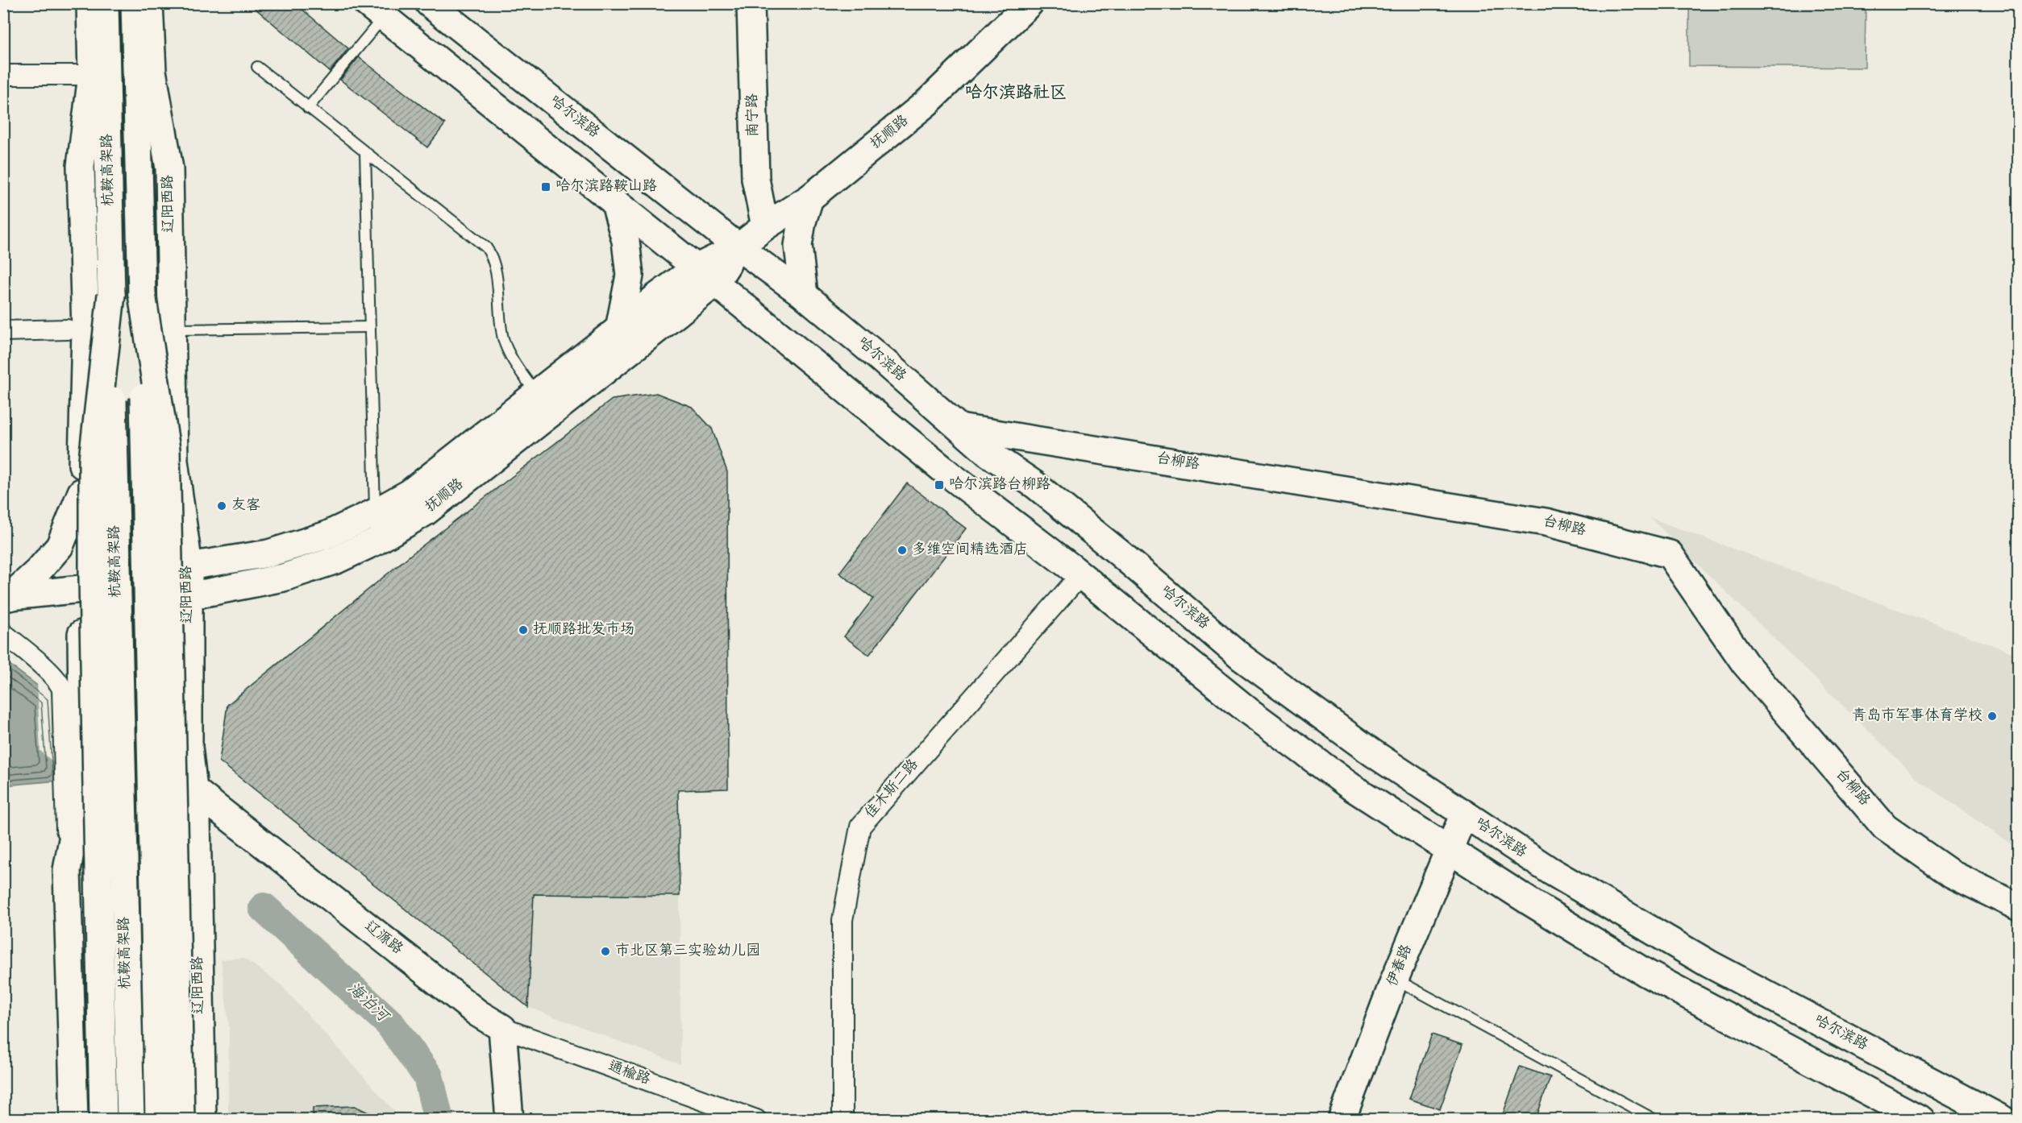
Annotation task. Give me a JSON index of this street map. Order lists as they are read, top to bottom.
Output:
{
  "streets": {
    "main road": [
      "南宁路",
      "哈尔滨路",
      "抚顺路",
      "杭鞍高架路",
      "辽阳西路",
      "台柳路",
      "辽源路",
      "伊春路"
    ],
    "street": ["佳木斯二路", "通榆路"]
  },
  "crossings": [
    ["南宁路", "抚顺路"],
    ["哈尔滨路", "抚顺路"],
    ["哈尔滨路", "台柳路"],
    ["哈尔滨路", "伊春路"],
    ["抚顺路", "辽阳西路"],
    ["辽阳西路", "辽源路"],
    ["辽源路", "通榆路"]
  ],
  "districts": ["哈尔滨路社区"],
  "water": ["海泊河"],
  "places": {
    "transit": ["哈尔滨路鞍山路", "哈尔滨路台柳路"],
    "other": [
      "友客",
      "多维空间精选酒店",
      "抚顺路批发市场",
      "青岛市军事体育学校",
      "市北区第三实验幼儿园"
    ]
  }
}
